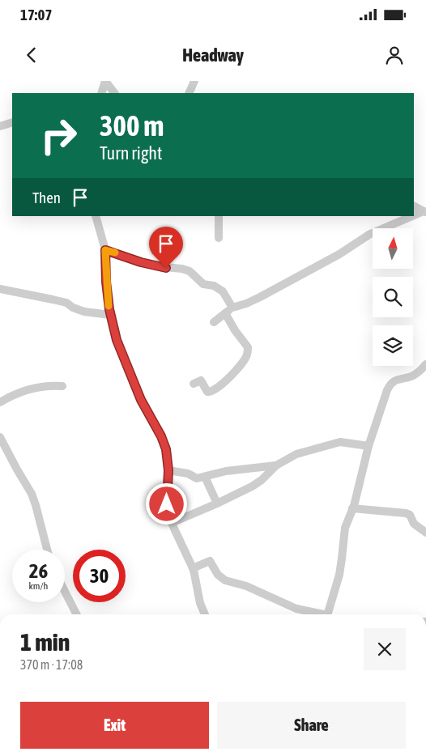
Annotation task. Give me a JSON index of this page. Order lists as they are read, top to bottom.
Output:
{
  "north": "top",
  "page": {
    "status": "17:07",
    "header": "Headway",
    "turn": ["300 m", "Turn right"],
    "then": "Then",
    "speed": "26 km/h",
    "limit": "30",
    "heading": ["1 min", "370 m · 17:08"],
    "buttons": ["Exit", "Share"]
  }
}
